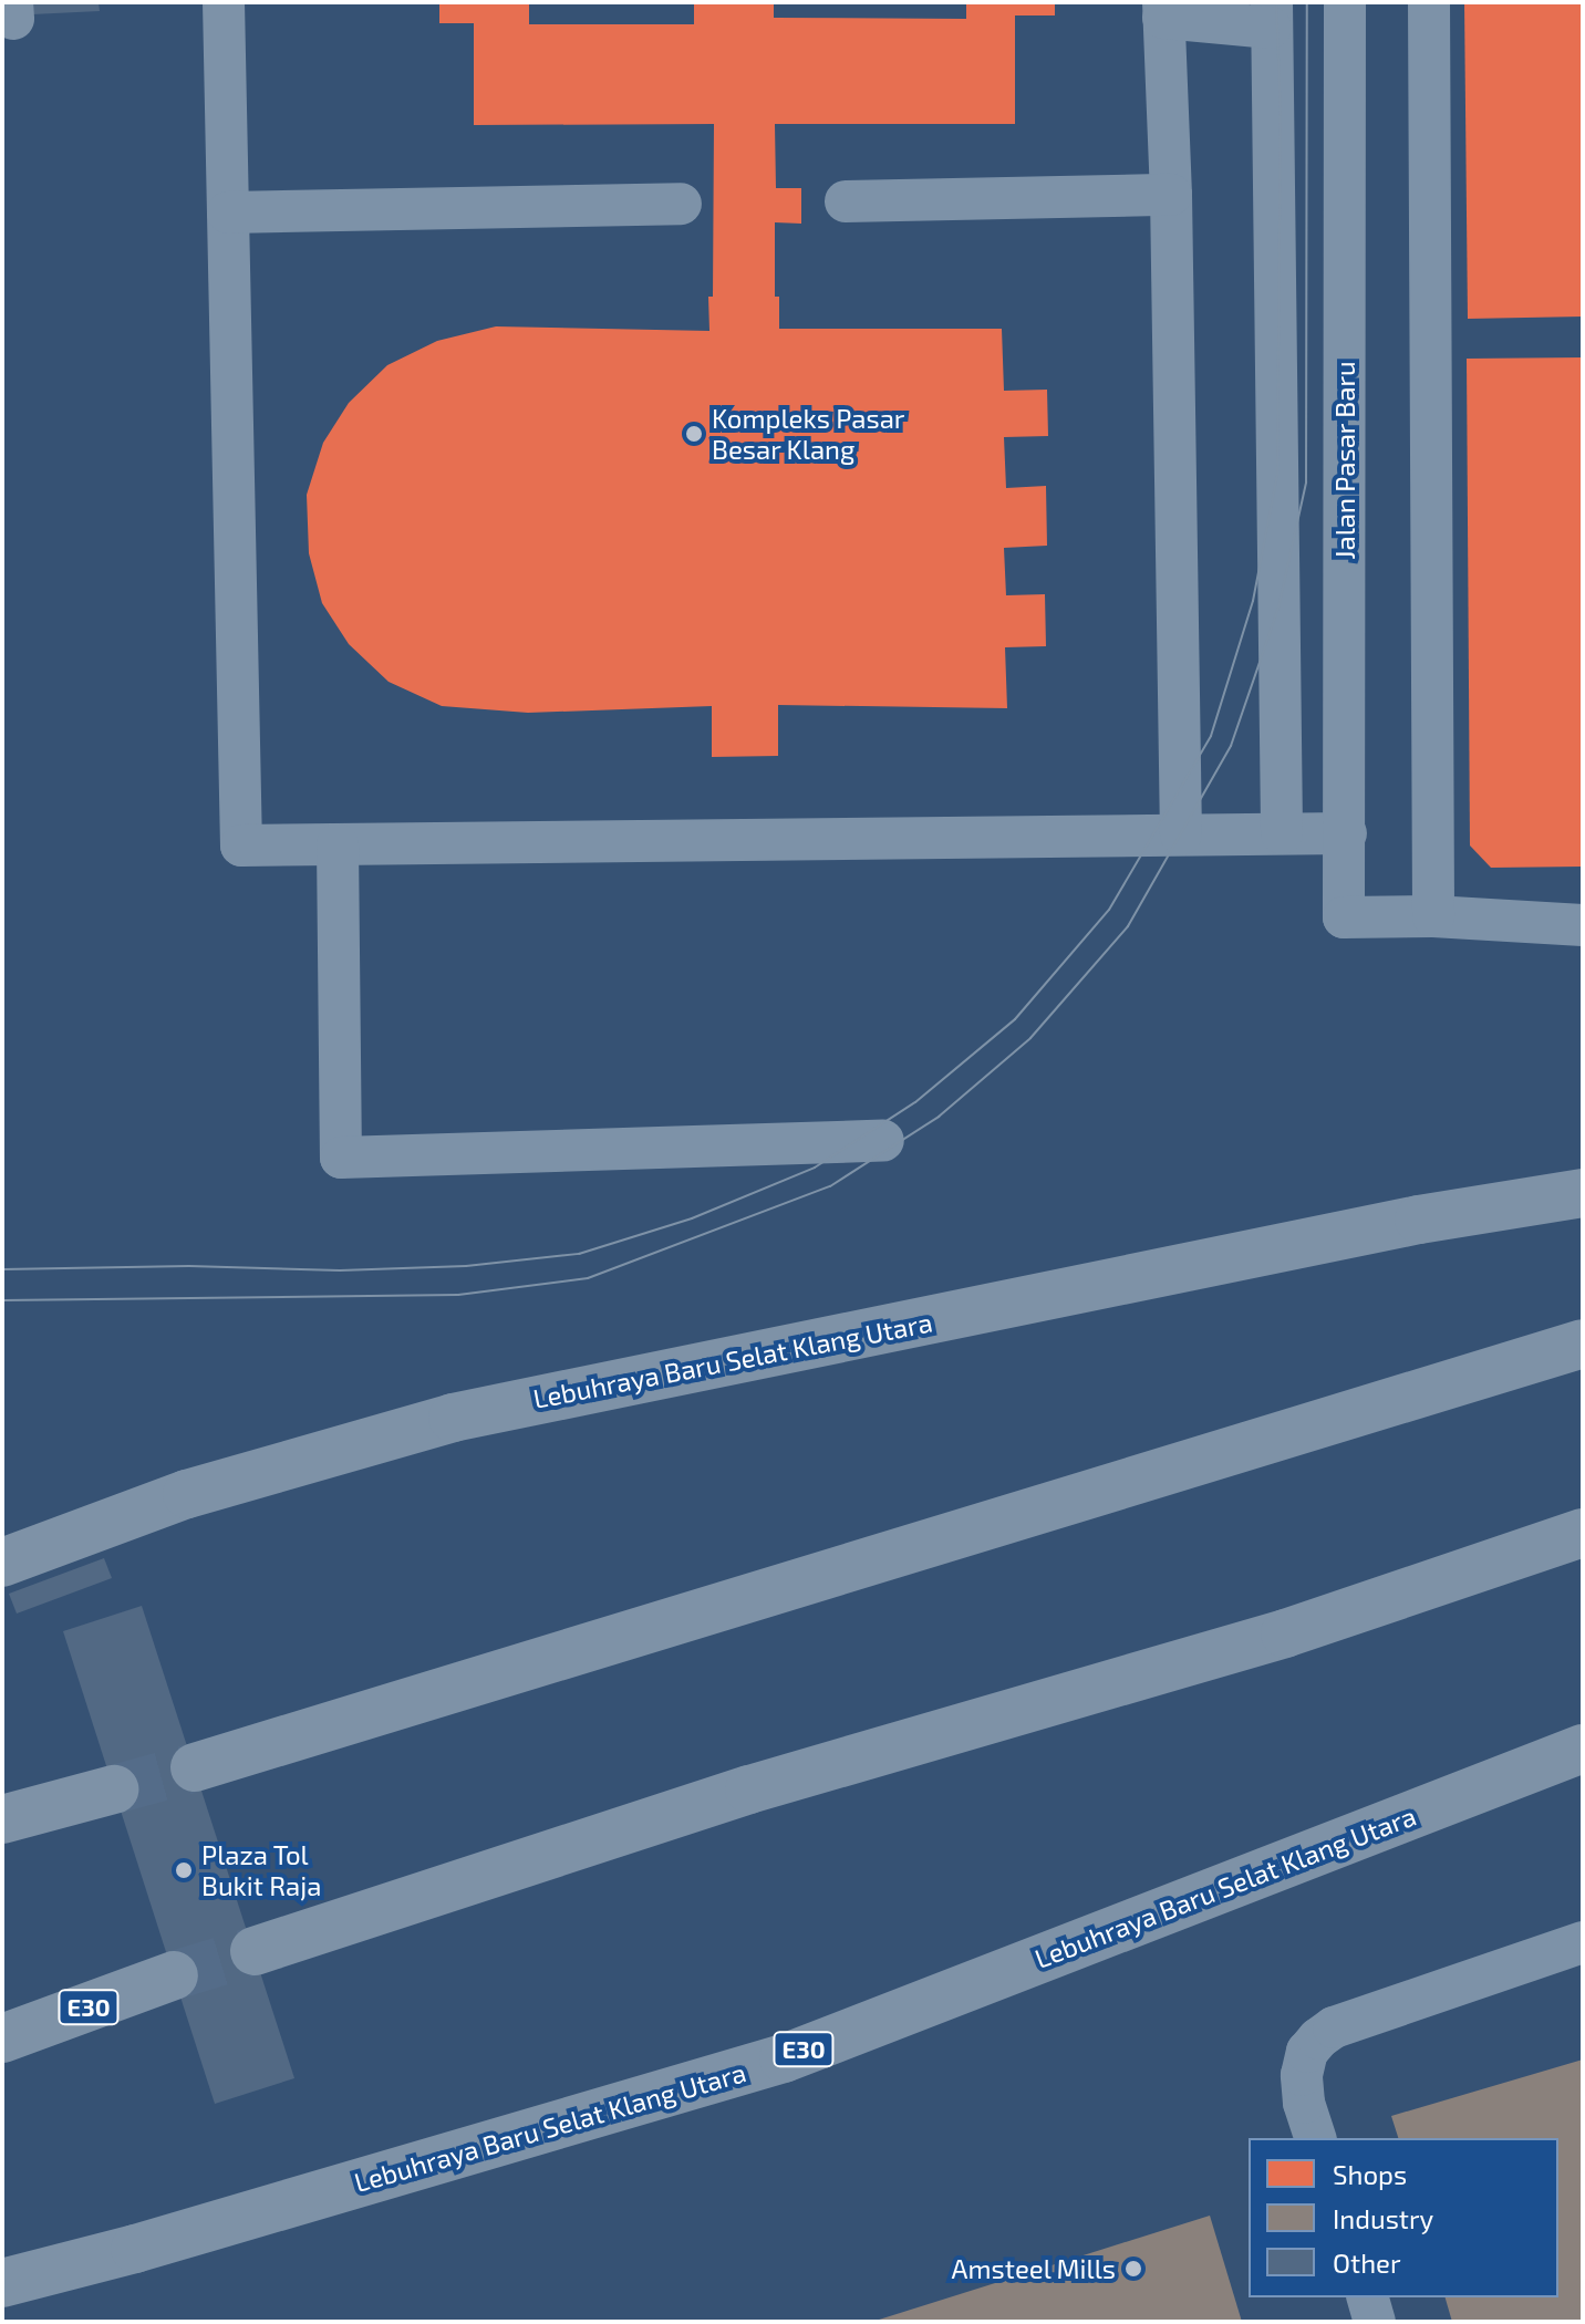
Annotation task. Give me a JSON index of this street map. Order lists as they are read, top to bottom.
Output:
{
  "streets": {
    "highway": ["Lebuhraya Baru Selat Klang Utara", "E30"],
    "street": ["Jalan Pasar Baru"]
  },
  "places": ["Kompleks Pasar Besar Klang", "Plaza Tol Bukit Raja", "Amsteel Mills"],
  "legend": ["Shops", "Industry", "Other"]
}
